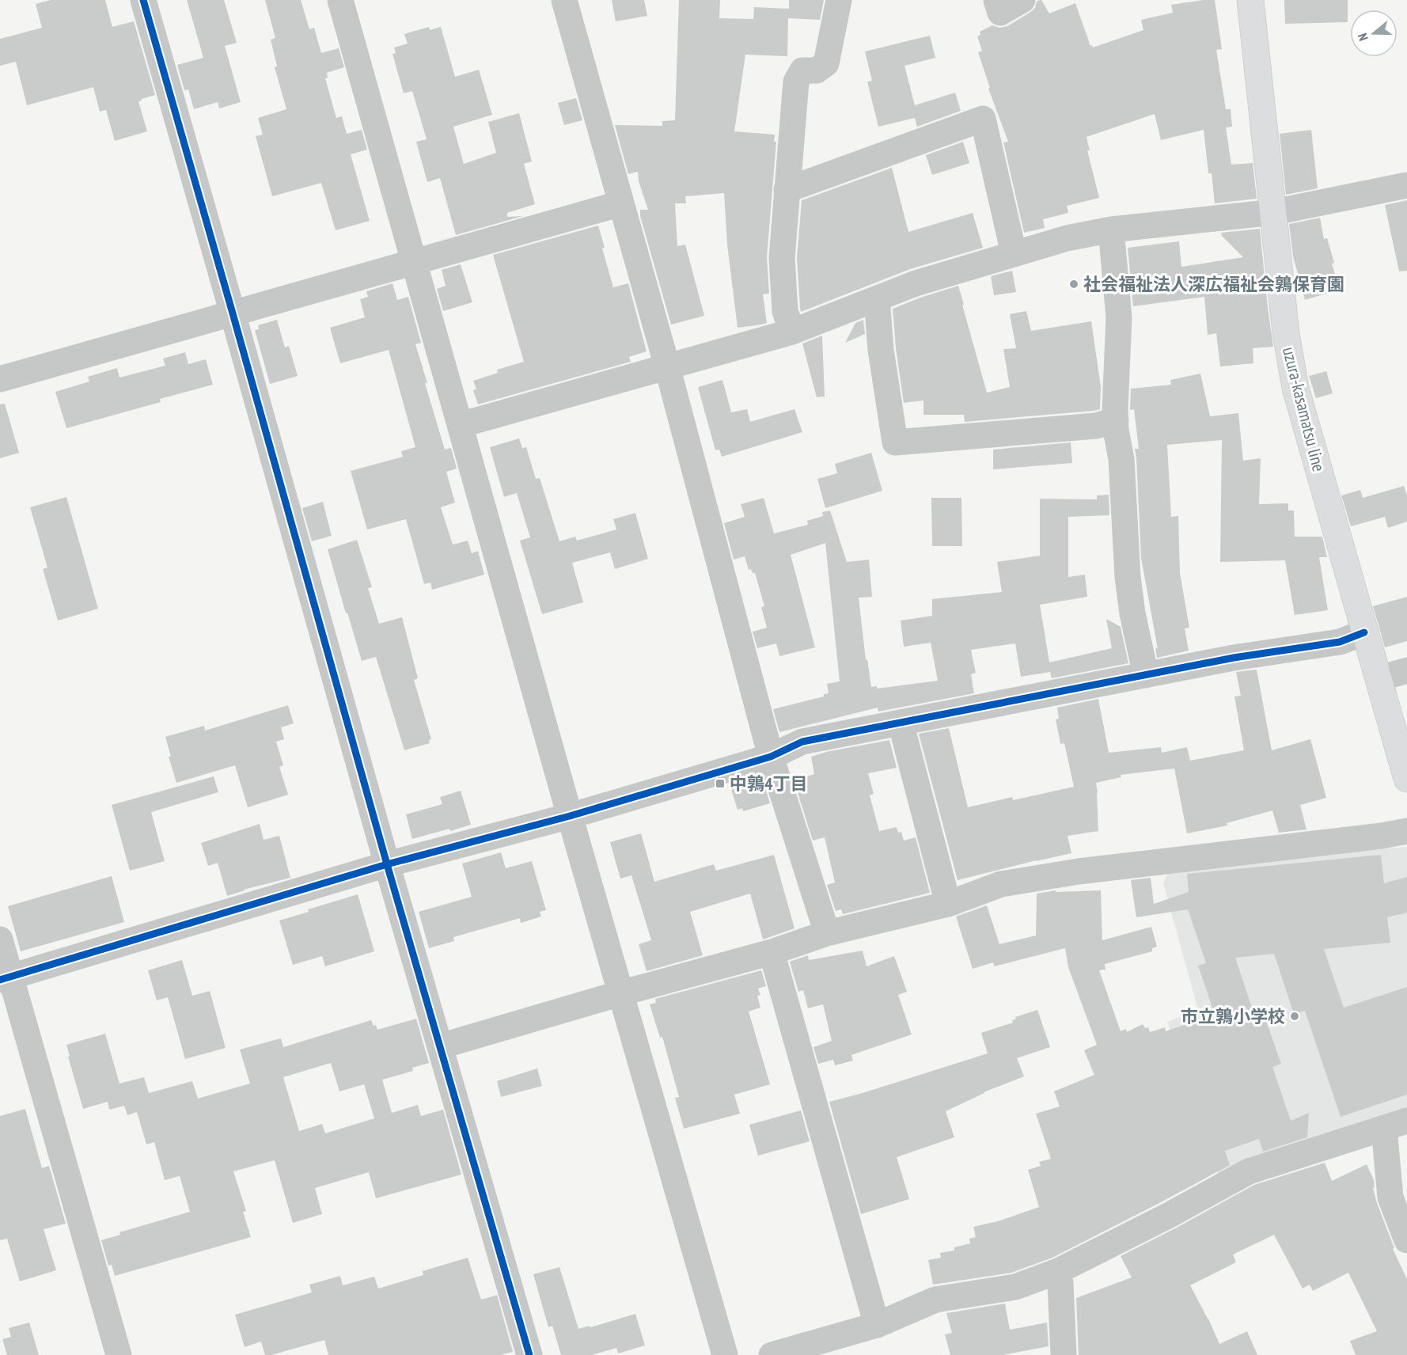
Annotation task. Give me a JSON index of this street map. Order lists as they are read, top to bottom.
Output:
{
  "streets": {
    "main road": ["uzura-kasamatsu line"]
  },
  "places": {
    "other": ["社会福祉法人深広福祉会鶉保育園", "市立鶉小学校"],
    "transit": ["中鶉4丁目"]
  },
  "north": "left"
}
